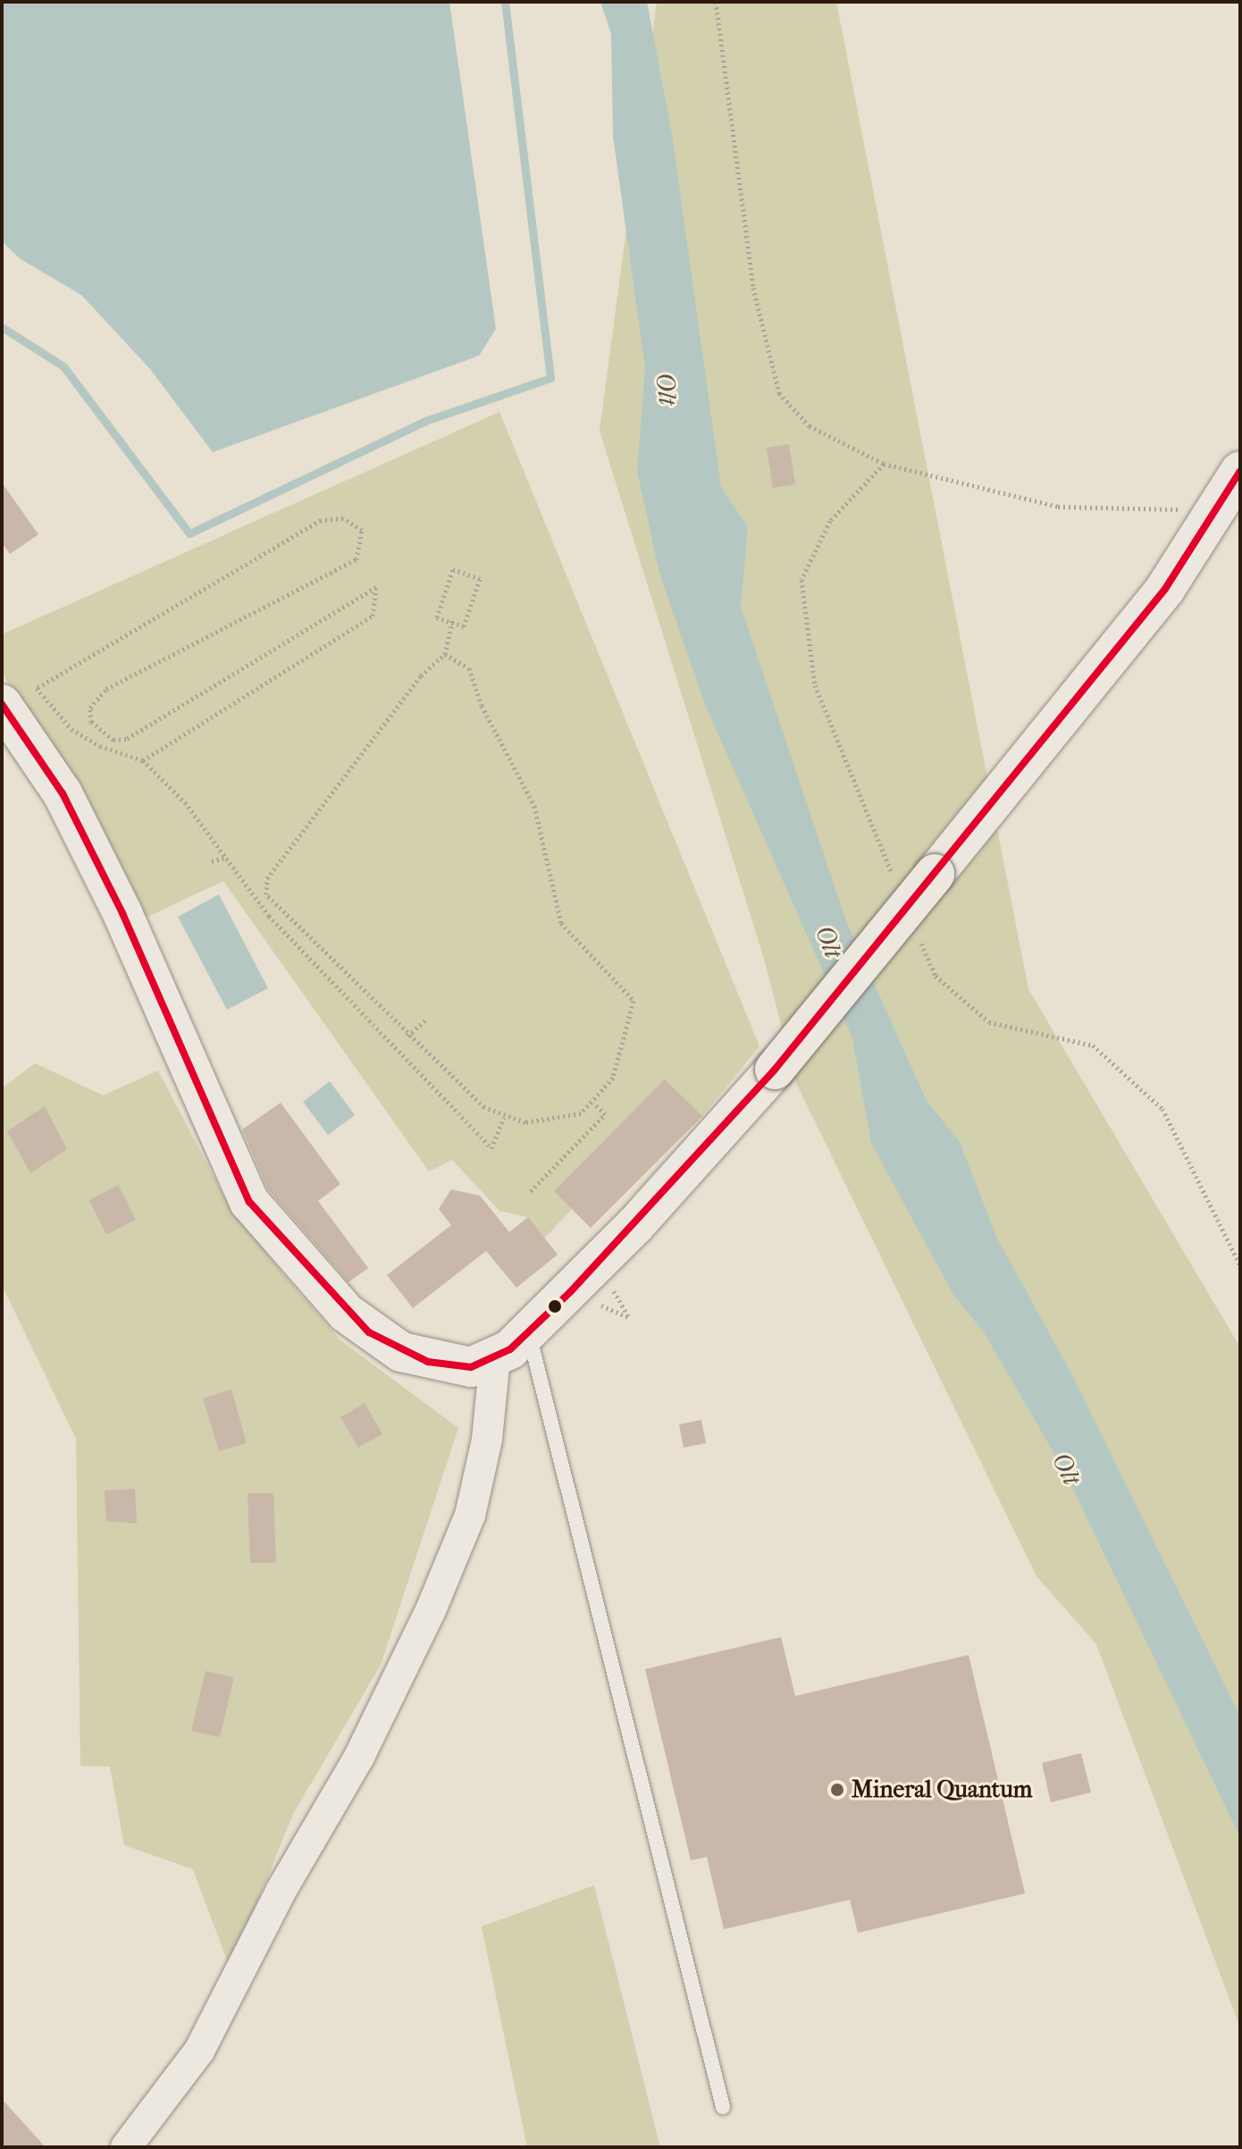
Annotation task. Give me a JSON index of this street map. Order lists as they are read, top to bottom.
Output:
{
  "water": ["Olt"],
  "places": ["Mineral Quantum"]
}
